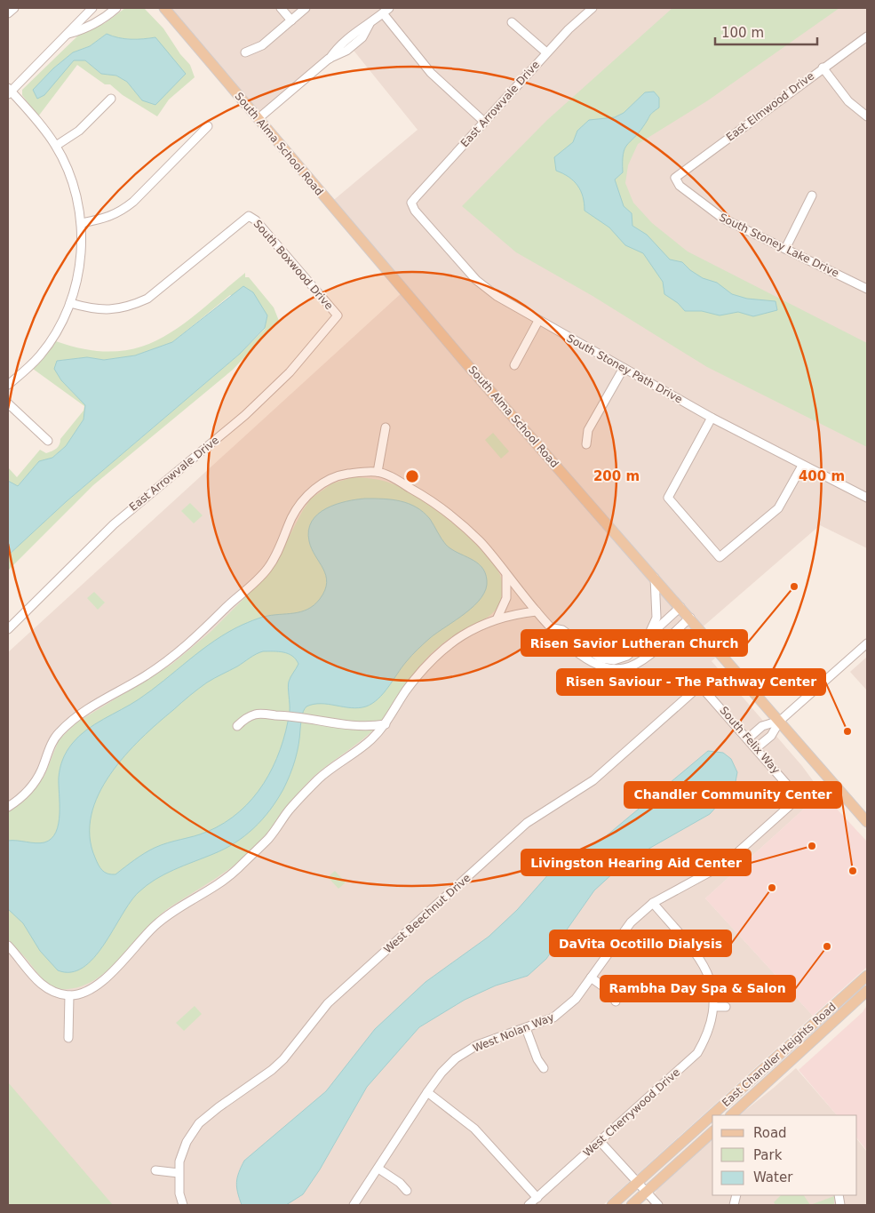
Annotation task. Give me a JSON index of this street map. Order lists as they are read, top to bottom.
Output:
{
  "streets": {
    "main road": ["South Alma School Road", "East Chandler Heights Road"],
    "street": [
      "East Arrowvale Drive",
      "East Elmwood Drive",
      "South Stoney Lake Drive",
      "South Boxwood Drive",
      "South Stoney Path Drive",
      "South Felix Way",
      "West Beechnut Drive",
      "West Nolan Way",
      "West Cherrywood Drive"
    ]
  },
  "crossings": [
    ["East Arrowvale Drive", "South Boxwood Drive"],
    ["East Arrowvale Drive", "South Stoney Path Drive"],
    ["East Elmwood Drive", "South Stoney Lake Drive"],
    ["South Felix Way", "West Beechnut Drive"],
    ["South Felix Way", "West Nolan Way"]
  ],
  "places": [
    "Risen Savior Lutheran Church",
    "Risen Saviour - The Pathway Center",
    "Livingston Hearing Aid Center",
    "Chandler Community Center",
    "DaVita Ocotillo Dialysis",
    "Rambha Day Spa & Salon"
  ],
  "legend": ["Road", "Park", "Water"],
  "scale_bar": "100 m",
  "rings": ["200 m", "400 m"]
}
